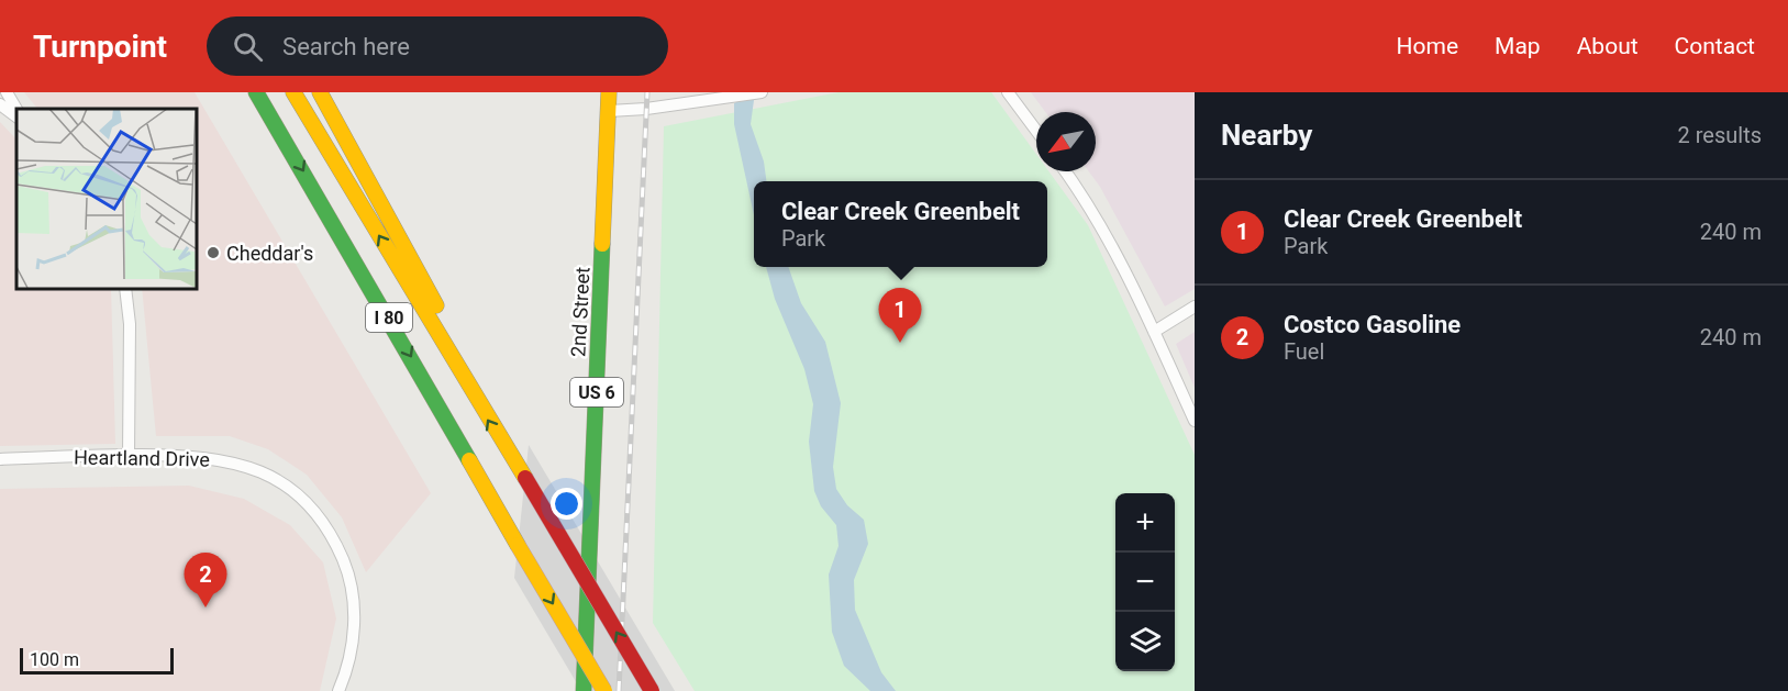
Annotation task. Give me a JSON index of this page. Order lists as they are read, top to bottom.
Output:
{
  "streets": {
    "main road": ["2nd Street", "I 80", "US 6"],
    "street": ["Heartland Drive"]
  },
  "places": ["Cheddar's"],
  "scale_bar": "100 m",
  "north": "bottom left",
  "page": {
    "header": "Turnpoint",
    "search": "Search here",
    "nav": [
      "Home",
      "Map",
      "About",
      "Contact"
    ],
    "heading": ["Nearby", "2 results"],
    "list": [
      {
        "mark": "1",
        "name": "Clear Creek Greenbelt",
        "note": "Park",
        "value": "240 m"
      },
      {
        "mark": "2",
        "name": "Costco Gasoline",
        "note": "Fuel",
        "value": "240 m"
      }
    ],
    "popup": ["Clear Creek Greenbelt", "Park"],
    "pins": ["1", "2"],
    "map_buttons": ["+", "−"],
    "scale": "100 m"
  }
}
